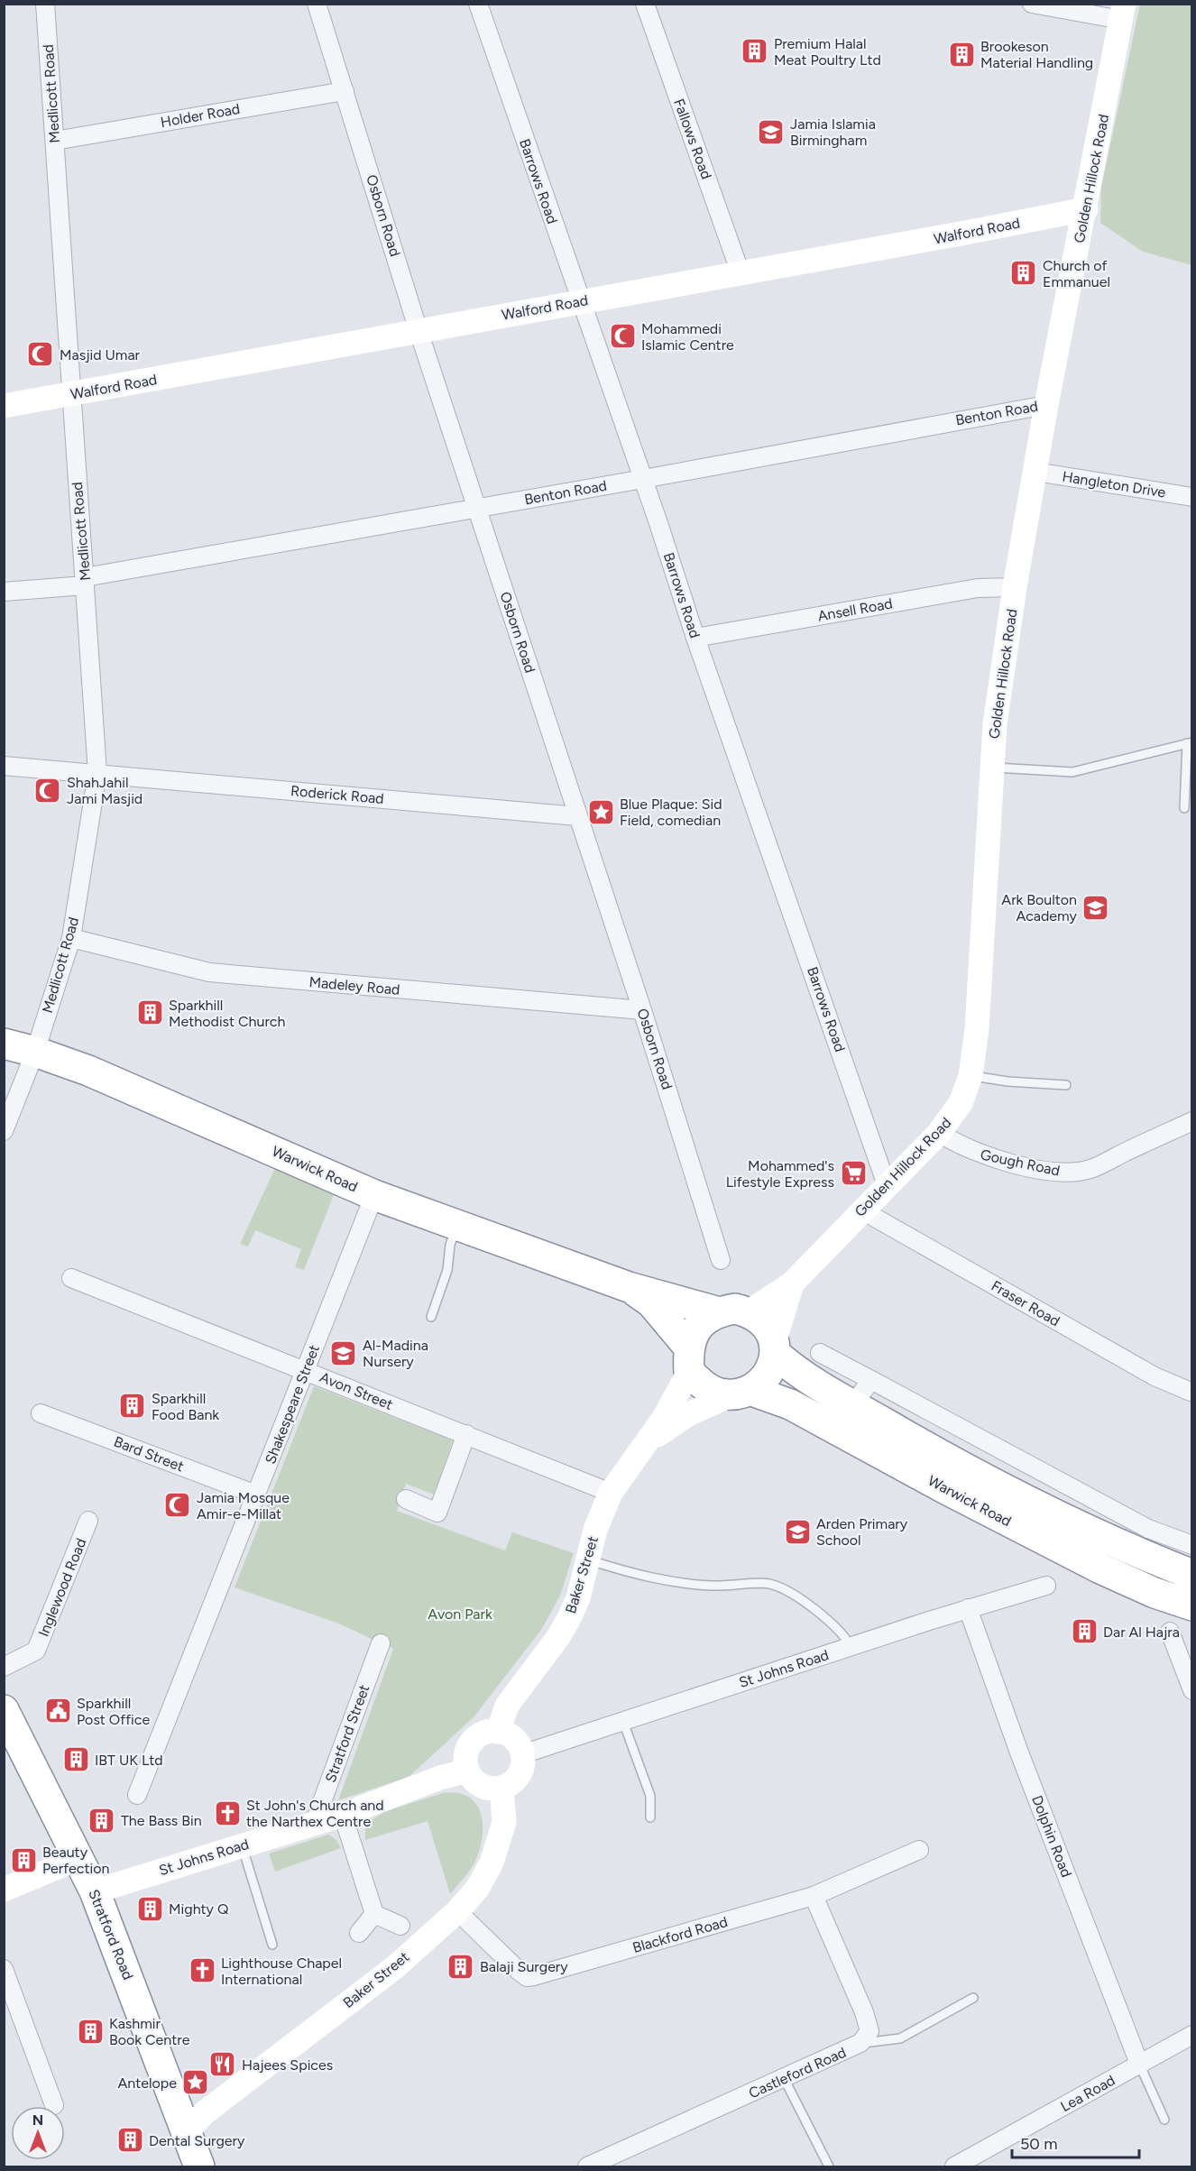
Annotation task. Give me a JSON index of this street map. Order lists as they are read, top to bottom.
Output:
{
  "streets": {
    "highway": ["Warwick Road", "Stratford Road"],
    "main road": [
      "Golden Hillock Road",
      "Walford Road",
      "Baker Street",
      "St Johns Road"
    ],
    "street": [
      "Medlicott Road",
      "Holder Road",
      "Fallows Road",
      "Barrows Road",
      "Osborn Road",
      "Benton Road",
      "Hangleton Drive",
      "Ansell Road",
      "Roderick Road",
      "Madeley Road",
      "Gough Road",
      "Fraser Road",
      "Avon Street",
      "Shakespeare Street",
      "Bard Street",
      "Inglewood Road",
      "Stratford Street",
      "Dolphin Road",
      "Blackford Road",
      "Castleford Road",
      "Lea Road"
    ]
  },
  "crossings": [
    ["Medlicott Road", "Holder Road"],
    ["Medlicott Road", "Walford Road"],
    ["Medlicott Road", "Benton Road"],
    ["Medlicott Road", "Roderick Road"],
    ["Medlicott Road", "Madeley Road"],
    ["Medlicott Road", "Warwick Road"],
    ["Holder Road", "Osborn Road"],
    ["Fallows Road", "Walford Road"],
    ["Golden Hillock Road", "Barrows Road"],
    ["Golden Hillock Road", "Walford Road"],
    ["Golden Hillock Road", "Benton Road"],
    ["Golden Hillock Road", "Hangleton Drive"],
    ["Golden Hillock Road", "Ansell Road"],
    ["Golden Hillock Road", "Gough Road"],
    ["Golden Hillock Road", "Warwick Road"],
    ["Golden Hillock Road", "Fraser Road"],
    ["Golden Hillock Road", "Baker Street"],
    ["Barrows Road", "Walford Road"],
    ["Barrows Road", "Benton Road"],
    ["Barrows Road", "Ansell Road"],
    ["Osborn Road", "Walford Road"],
    ["Osborn Road", "Benton Road"],
    ["Osborn Road", "Roderick Road"],
    ["Osborn Road", "Madeley Road"],
    ["Warwick Road", "Shakespeare Street"],
    ["Warwick Road", "Baker Street"],
    ["Avon Street", "Shakespeare Street"],
    ["Avon Street", "Baker Street"],
    ["Shakespeare Street", "Bard Street"],
    ["Baker Street", "St Johns Road"],
    ["Baker Street", "Stratford Road"],
    ["Baker Street", "Blackford Road"],
    ["St Johns Road", "Stratford Street"],
    ["St Johns Road", "Dolphin Road"],
    ["St Johns Road", "Stratford Road"],
    ["Dolphin Road", "Lea Road"],
    ["Blackford Road", "Castleford Road"]
  ],
  "parks": ["Avon Park"],
  "places": {
    "building": [
      "Premium Halal Meat Poultry Ltd",
      "Brookeson Material Handling",
      "Church of Emmanuel",
      "Sparkhill Methodist Church",
      "Sparkhill Food Bank",
      "Dar Al Hajra",
      "IBT UK Ltd",
      "The Bass Bin",
      "Beauty Perfection",
      "Mighty Q",
      "Balaji Surgery",
      "Kashmir Book Centre",
      "Dental Surgery"
    ],
    "school or university": [
      "Jamia Islamia Birmingham",
      "Ark Boulton Academy",
      "Al-Madina Nursery",
      "Arden Primary School"
    ],
    "mosque": [
      "Mohammedi Islamic Centre",
      "Masjid Umar",
      "ShahJahil Jami Masjid",
      "Jamia Mosque Amir-e-Millat"
    ],
    "place": ["Blue Plaque: Sid Field, comedian", "Antelope"],
    "supermarket": ["Mohammed's Lifestyle Express"],
    "public building": ["Sparkhill Post Office"],
    "church": ["St John's Church and the Narthex Centre", "Lighthouse Chapel International"],
    "restaurant": ["Hajees Spices"]
  },
  "scale_bar": "50 m",
  "north": "top"
}
